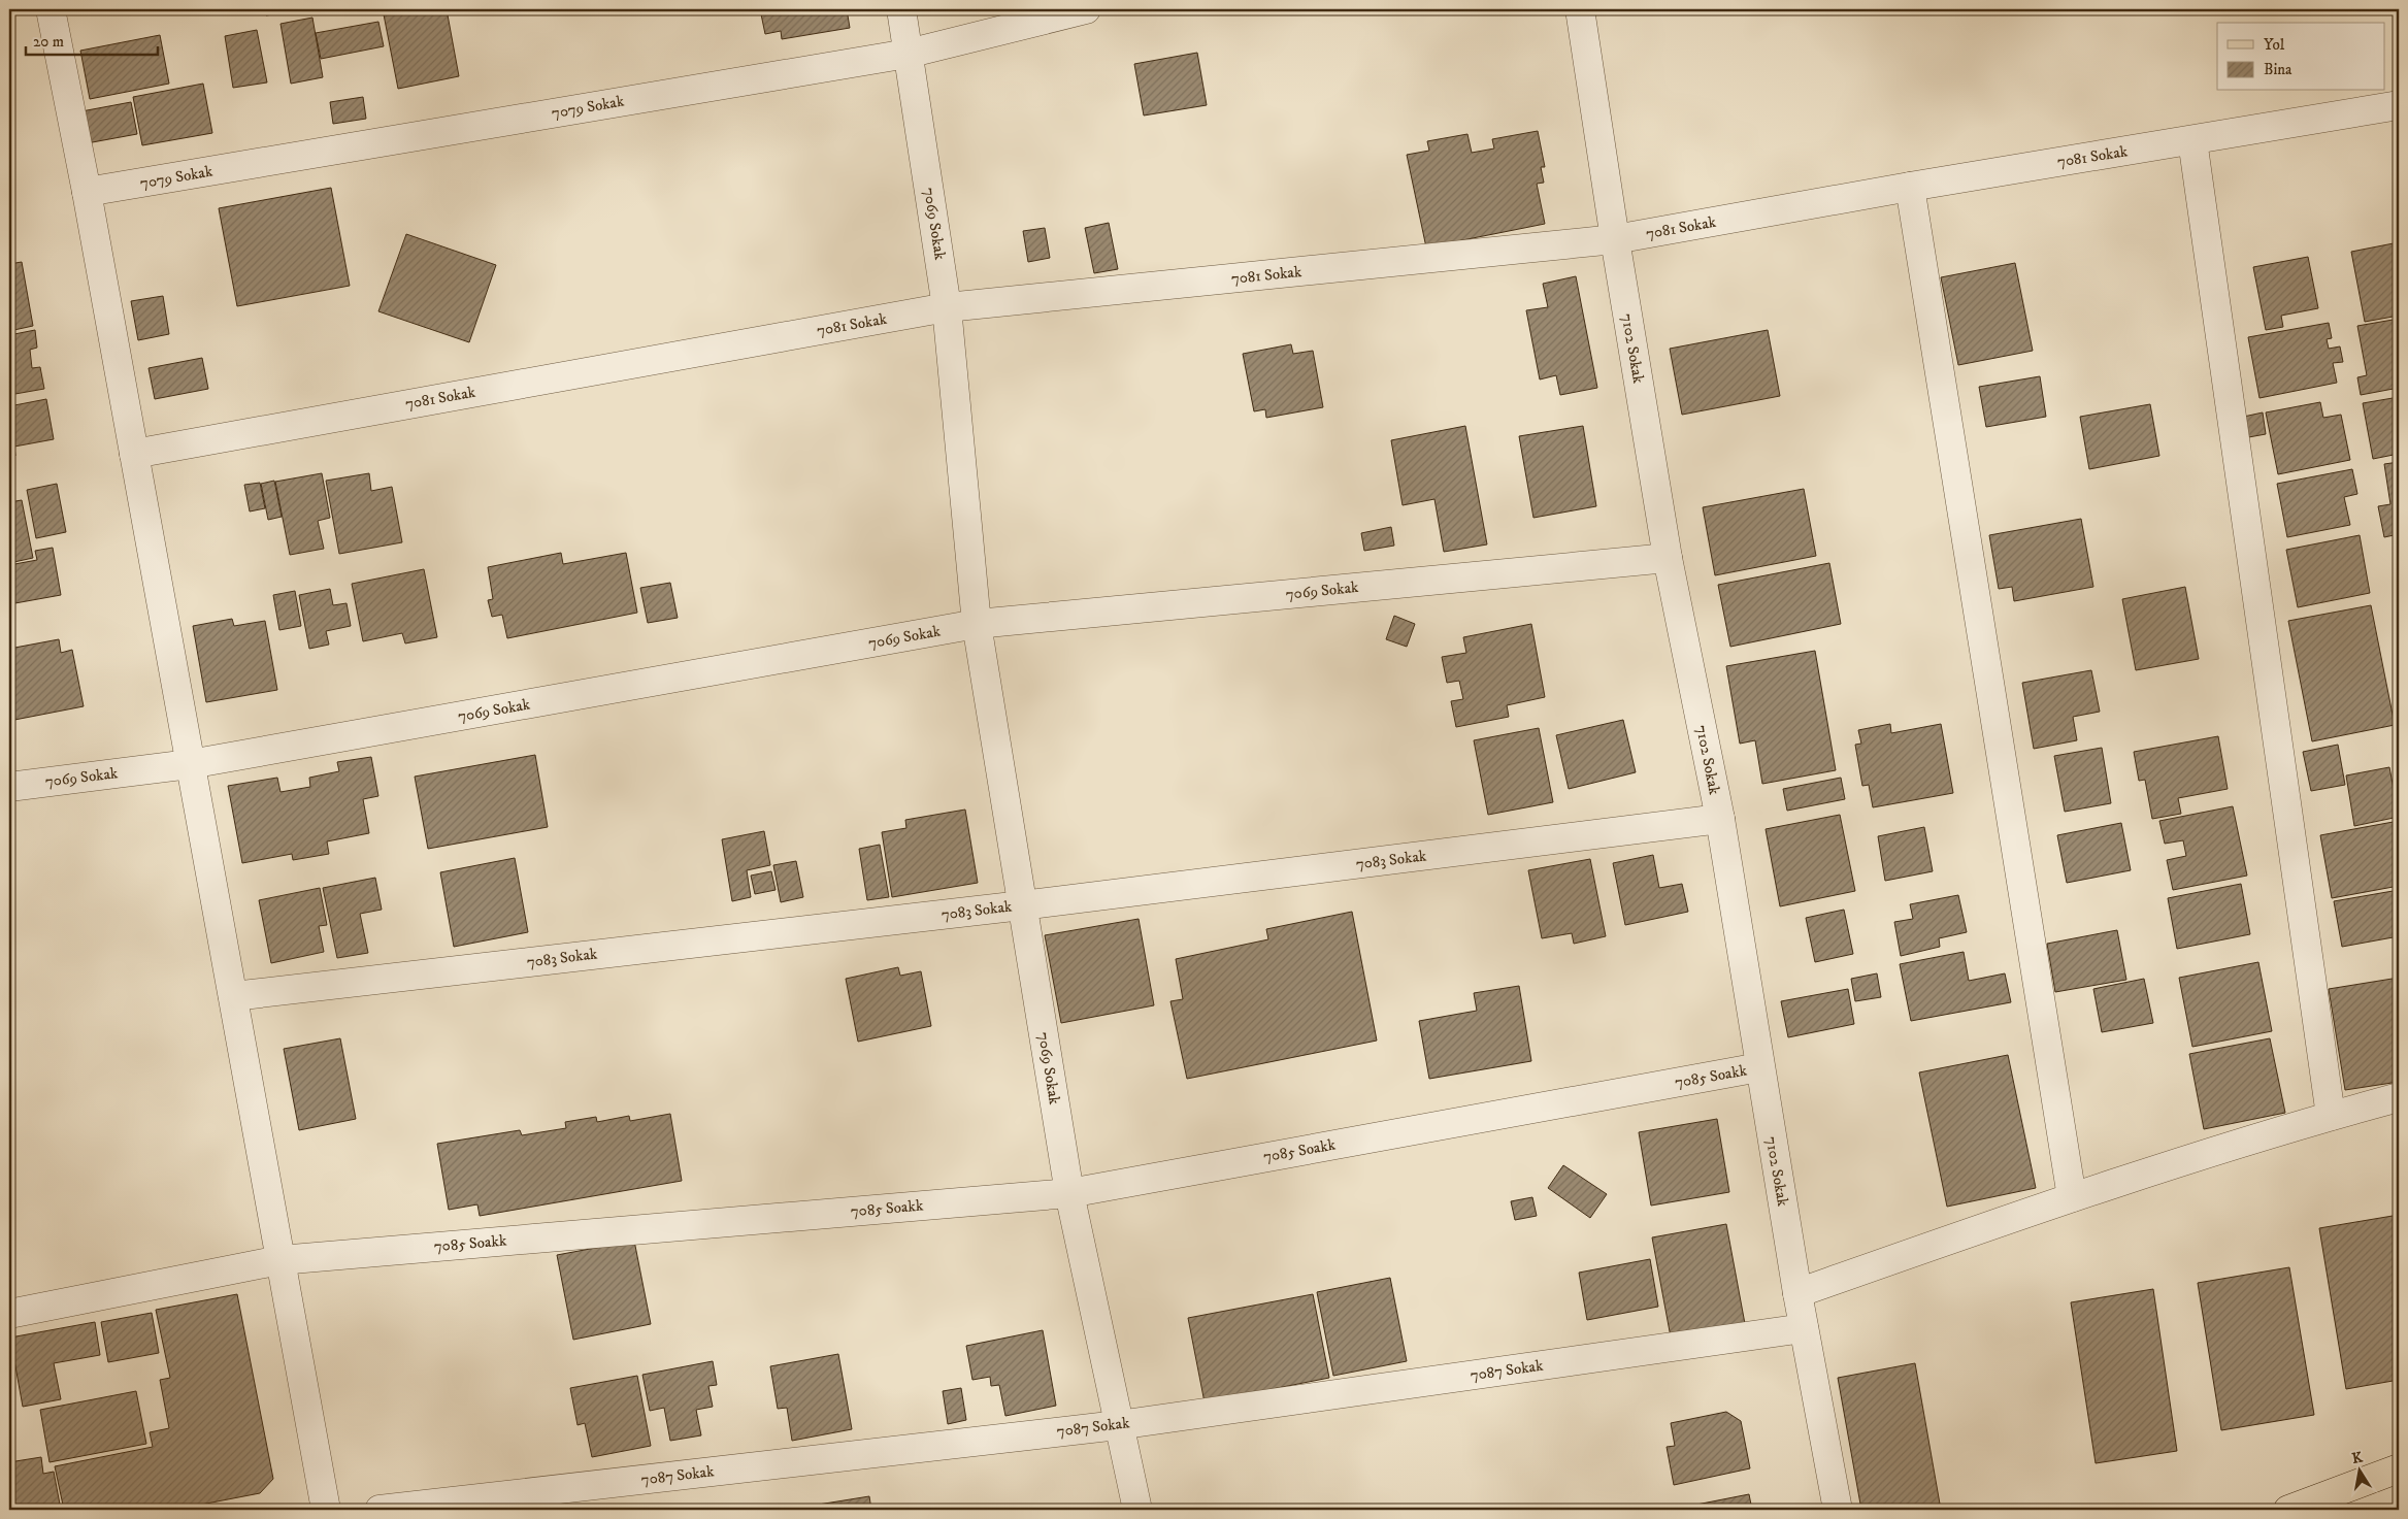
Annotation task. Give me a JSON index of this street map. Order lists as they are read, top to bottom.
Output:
{
  "streets": {
    "street": [
      "7079 Sokak",
      "7081 Sokak",
      "7069 Sokak",
      "7102 Sokak",
      "7083 Sokak",
      "7085 Soakk",
      "7087 Sokak"
    ]
  },
  "crossings": [
    ["7079 Sokak", "7069 Sokak"],
    ["7081 Sokak", "7069 Sokak"],
    ["7081 Sokak", "7102 Sokak"],
    ["7069 Sokak", "7102 Sokak"],
    ["7069 Sokak", "7083 Sokak"],
    ["7069 Sokak", "7085 Soakk"],
    ["7069 Sokak", "7087 Sokak"],
    ["7102 Sokak", "7083 Sokak"],
    ["7102 Sokak", "7085 Soakk"],
    ["7102 Sokak", "7087 Sokak"]
  ],
  "legend": ["Yol", "Bina"],
  "scale_bar": "20 m",
  "north": "top"
}
